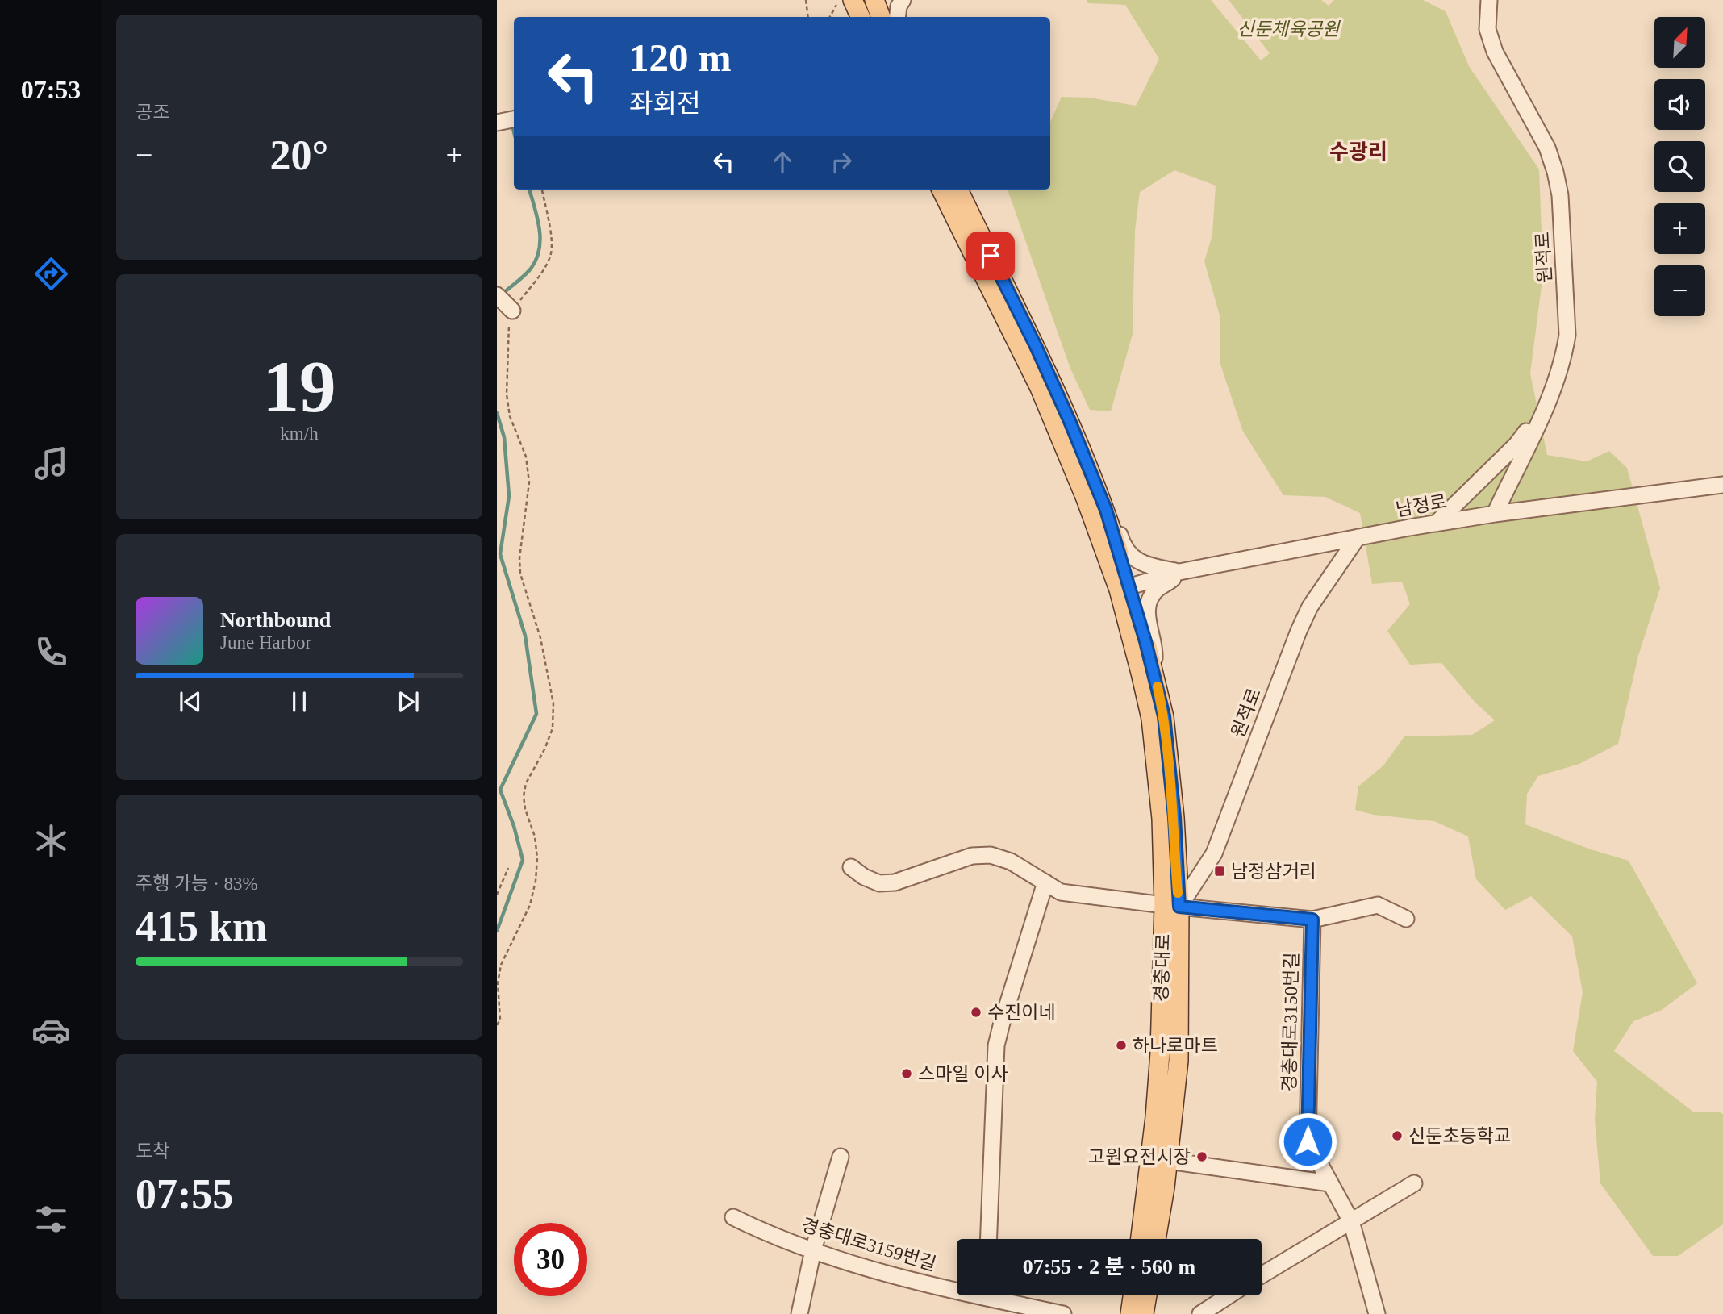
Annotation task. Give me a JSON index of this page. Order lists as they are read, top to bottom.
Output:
{
  "streets": {
    "main road": ["경충대로"],
    "street": [
      "원적로",
      "남정로",
      "경충대로3150번길",
      "경충대로3159번길"
    ]
  },
  "crossings": [
    ["원적로", "남정로"],
    ["원적로", "경충대로"],
    ["남정로", "경충대로"]
  ],
  "districts": ["수광리"],
  "parks": ["신둔체육공원"],
  "places": {
    "transit": ["남정삼거리"],
    "other": [
      "수진이네",
      "하나로마트",
      "스마일 이사",
      "신둔초등학교",
      "고원요전시장"
    ]
  },
  "north": "top right",
  "page": {
    "tabs": "07:53",
    "tile": [
      "공조",
      ["19", "km/h"],
      ["주행 가능 · 83%", "415 km"],
      ["도착", "07:55"]
    ],
    "map_buttons": ["+", "−"],
    "turn": ["120 m", "좌회전"],
    "heat": ["−", "20°", "+"],
    "song": ["Northbound", "June Harbor"],
    "limit": "30",
    "trip": "07:55 · 2 분 · 560 m"
  }
}
